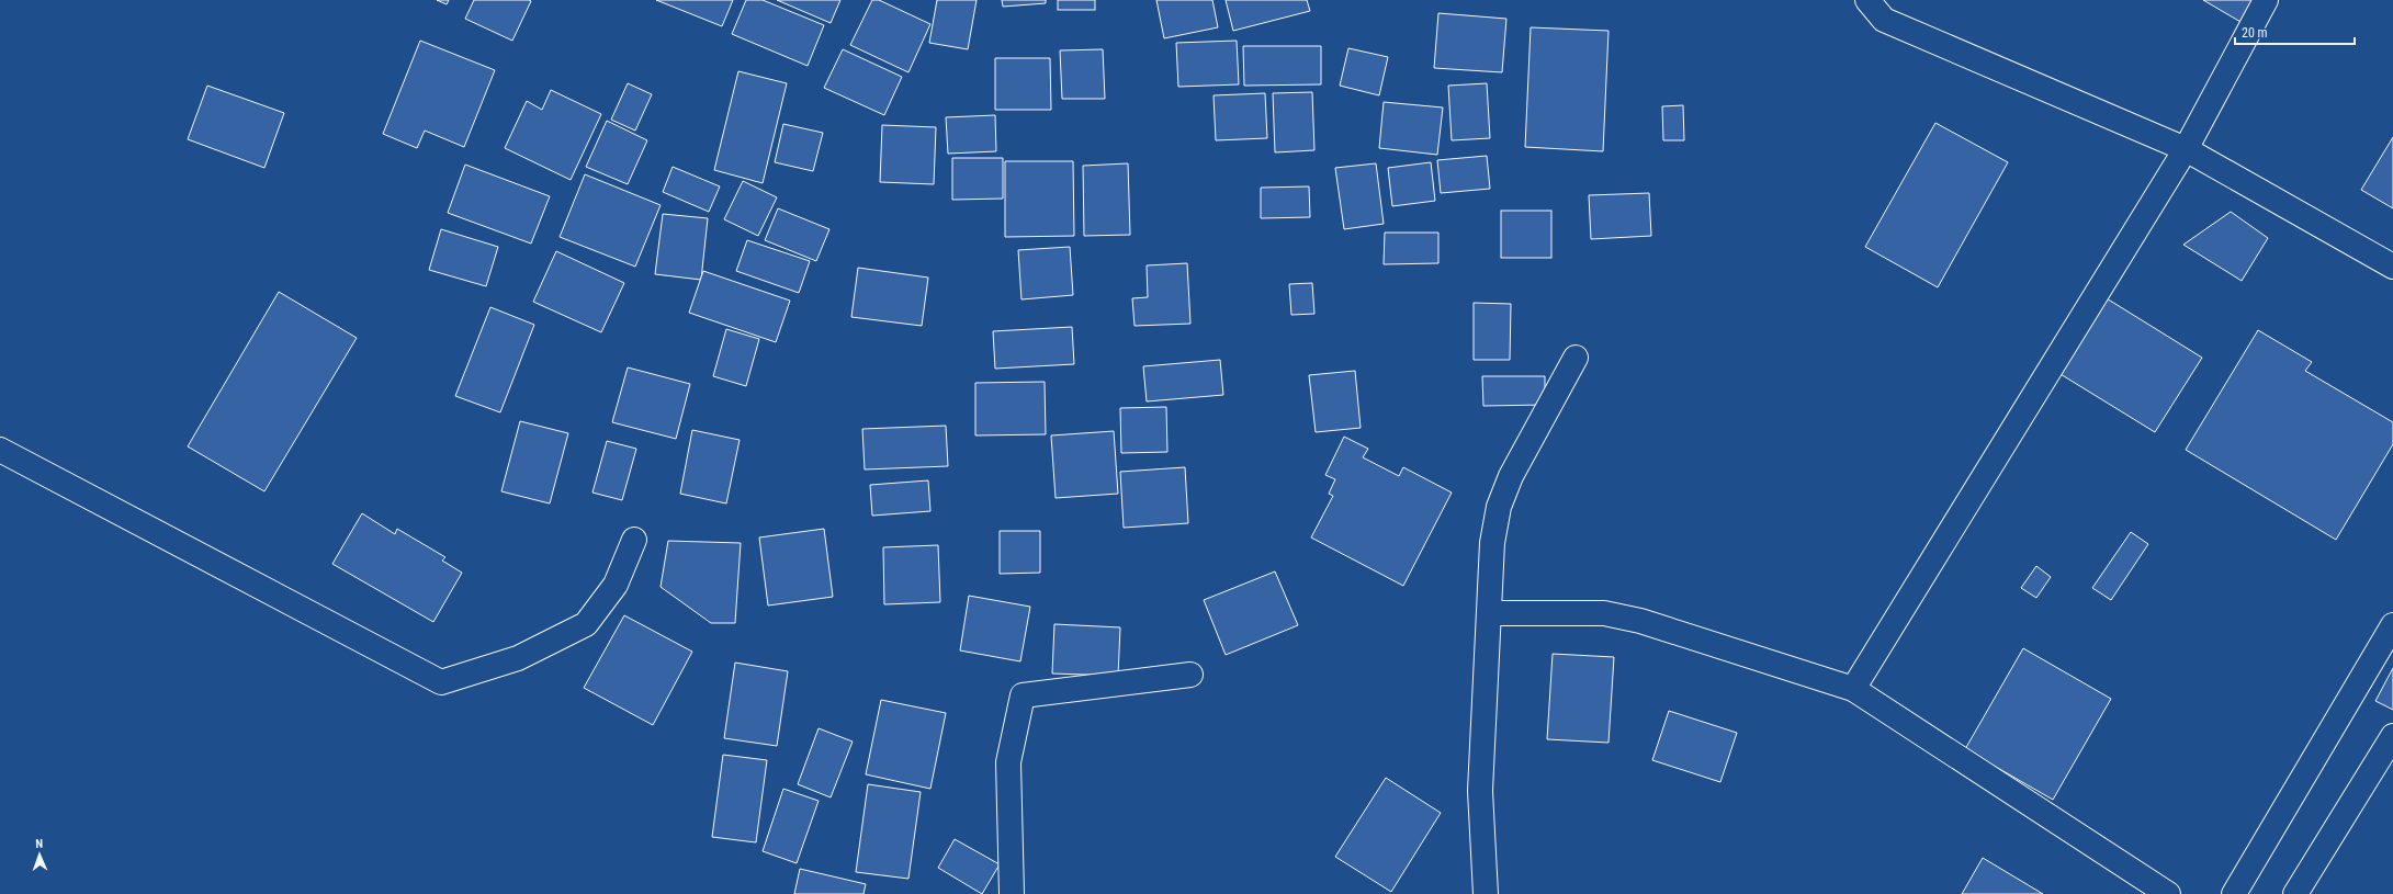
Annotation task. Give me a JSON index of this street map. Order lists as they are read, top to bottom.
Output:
{
  "scale_bar": "20 m",
  "north": "top"
}
